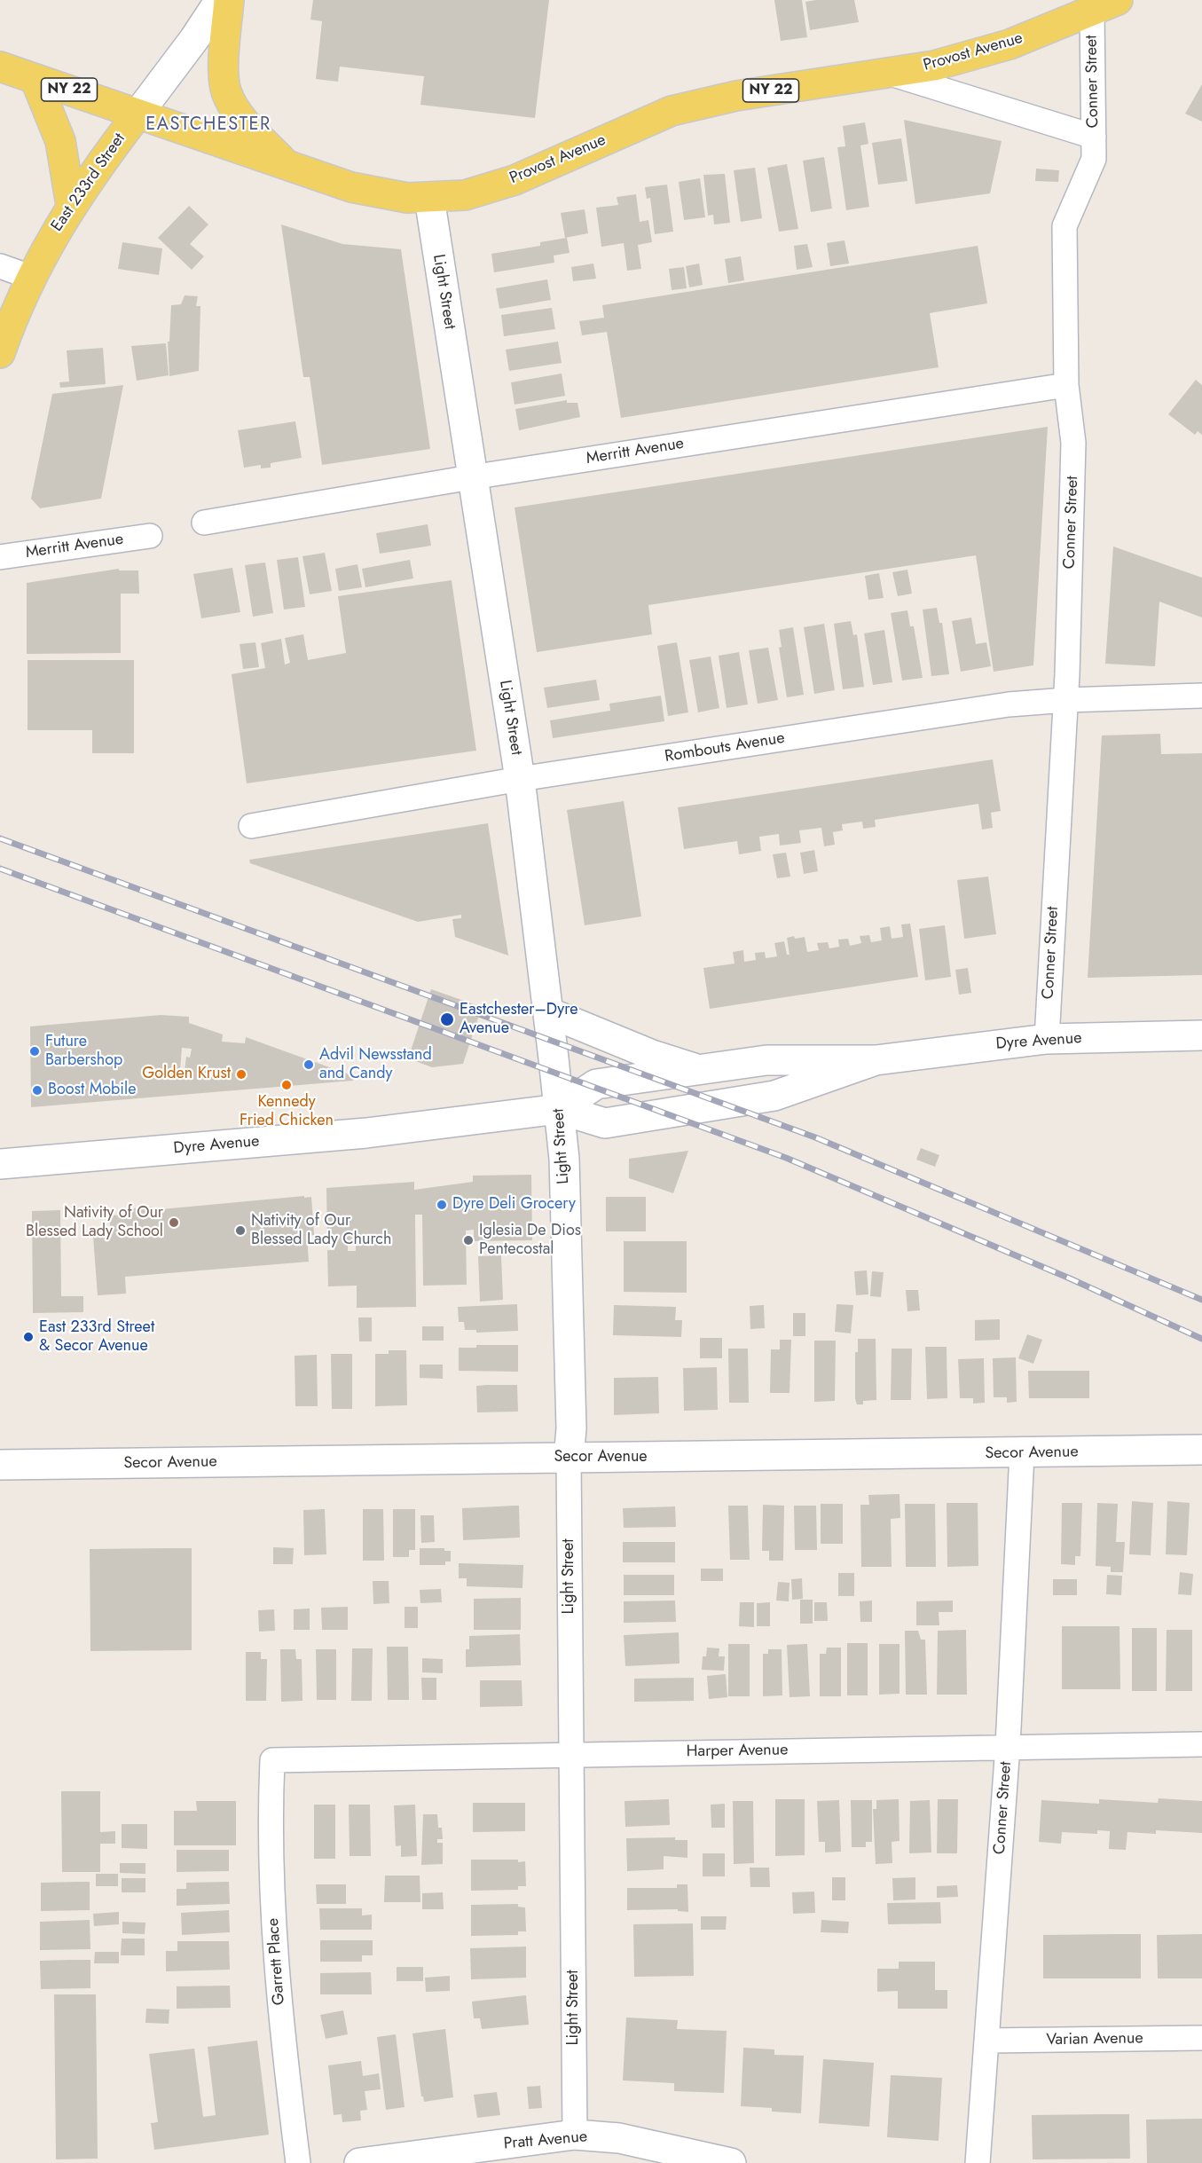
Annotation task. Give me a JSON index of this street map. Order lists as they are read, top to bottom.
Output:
{
  "streets": {
    "main road": ["Provost Avenue", "NY 22", "East 233rd Street"],
    "street": [
      "Conner Street",
      "Light Street",
      "Merritt Avenue",
      "Rombouts Avenue",
      "Dyre Avenue",
      "Secor Avenue",
      "Harper Avenue",
      "Garrett Place",
      "Varian Avenue",
      "Pratt Avenue"
    ]
  },
  "crossings": [
    ["Provost Avenue", "Conner Street"],
    ["Provost Avenue", "East 233rd Street"],
    ["Provost Avenue", "Light Street"],
    ["Conner Street", "Merritt Avenue"],
    ["Conner Street", "Rombouts Avenue"],
    ["Conner Street", "Dyre Avenue"],
    ["Conner Street", "Secor Avenue"],
    ["Conner Street", "Harper Avenue"],
    ["Conner Street", "Varian Avenue"],
    ["Light Street", "Merritt Avenue"],
    ["Light Street", "Rombouts Avenue"],
    ["Light Street", "Dyre Avenue"],
    ["Light Street", "Secor Avenue"],
    ["Light Street", "Harper Avenue"],
    ["Light Street", "Pratt Avenue"],
    ["Harper Avenue", "Garrett Place"]
  ],
  "districts": ["EASTCHESTER"],
  "places": [
    "Eastchester–Dyre Avenue",
    "Future Barbershop",
    "Advil Newsstand and Candy",
    "Golden Krust",
    "Kennedy Fried Chicken",
    "Boost Mobile",
    "Dyre Deli Grocery",
    "Nativity of Our Blessed Lady School",
    "Nativity of Our Blessed Lady Church",
    "Iglesia De Dios Pentecostal",
    "East 233rd Street & Secor Avenue"
  ]
}
